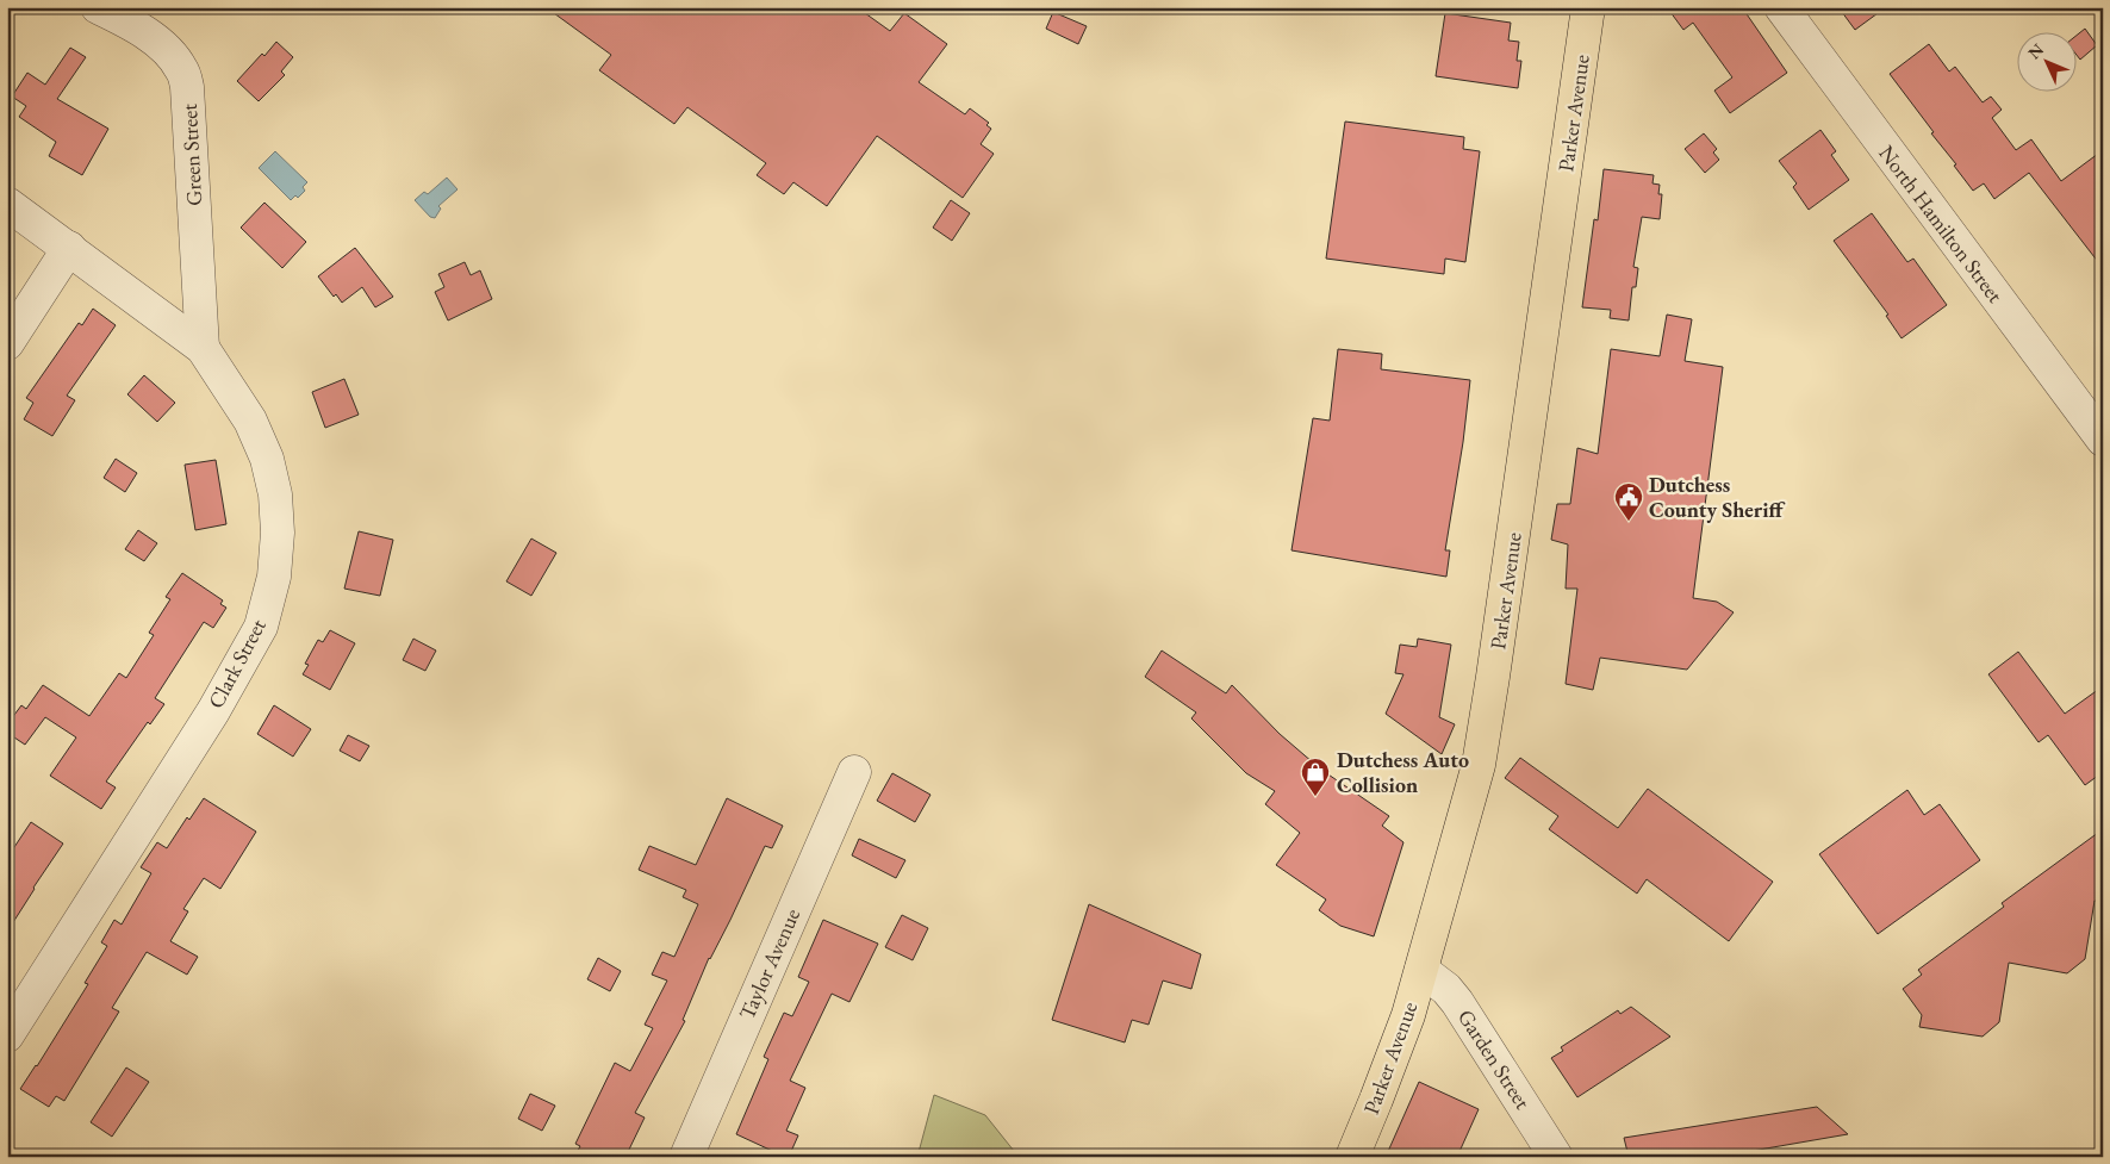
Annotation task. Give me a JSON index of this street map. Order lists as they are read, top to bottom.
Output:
{
  "streets": {
    "main road": ["Parker Avenue"],
    "street": [
      "Green Street",
      "North Hamilton Street",
      "Clark Street",
      "Taylor Avenue",
      "Garden Street"
    ]
  },
  "crossings": [
    ["Parker Avenue", "Garden Street"],
    ["Green Street", "Clark Street"]
  ],
  "places": {
    "public building": ["Dutchess County Sheriff"],
    "shop": ["Dutchess Auto Collision"]
  },
  "north": "top left"
}
